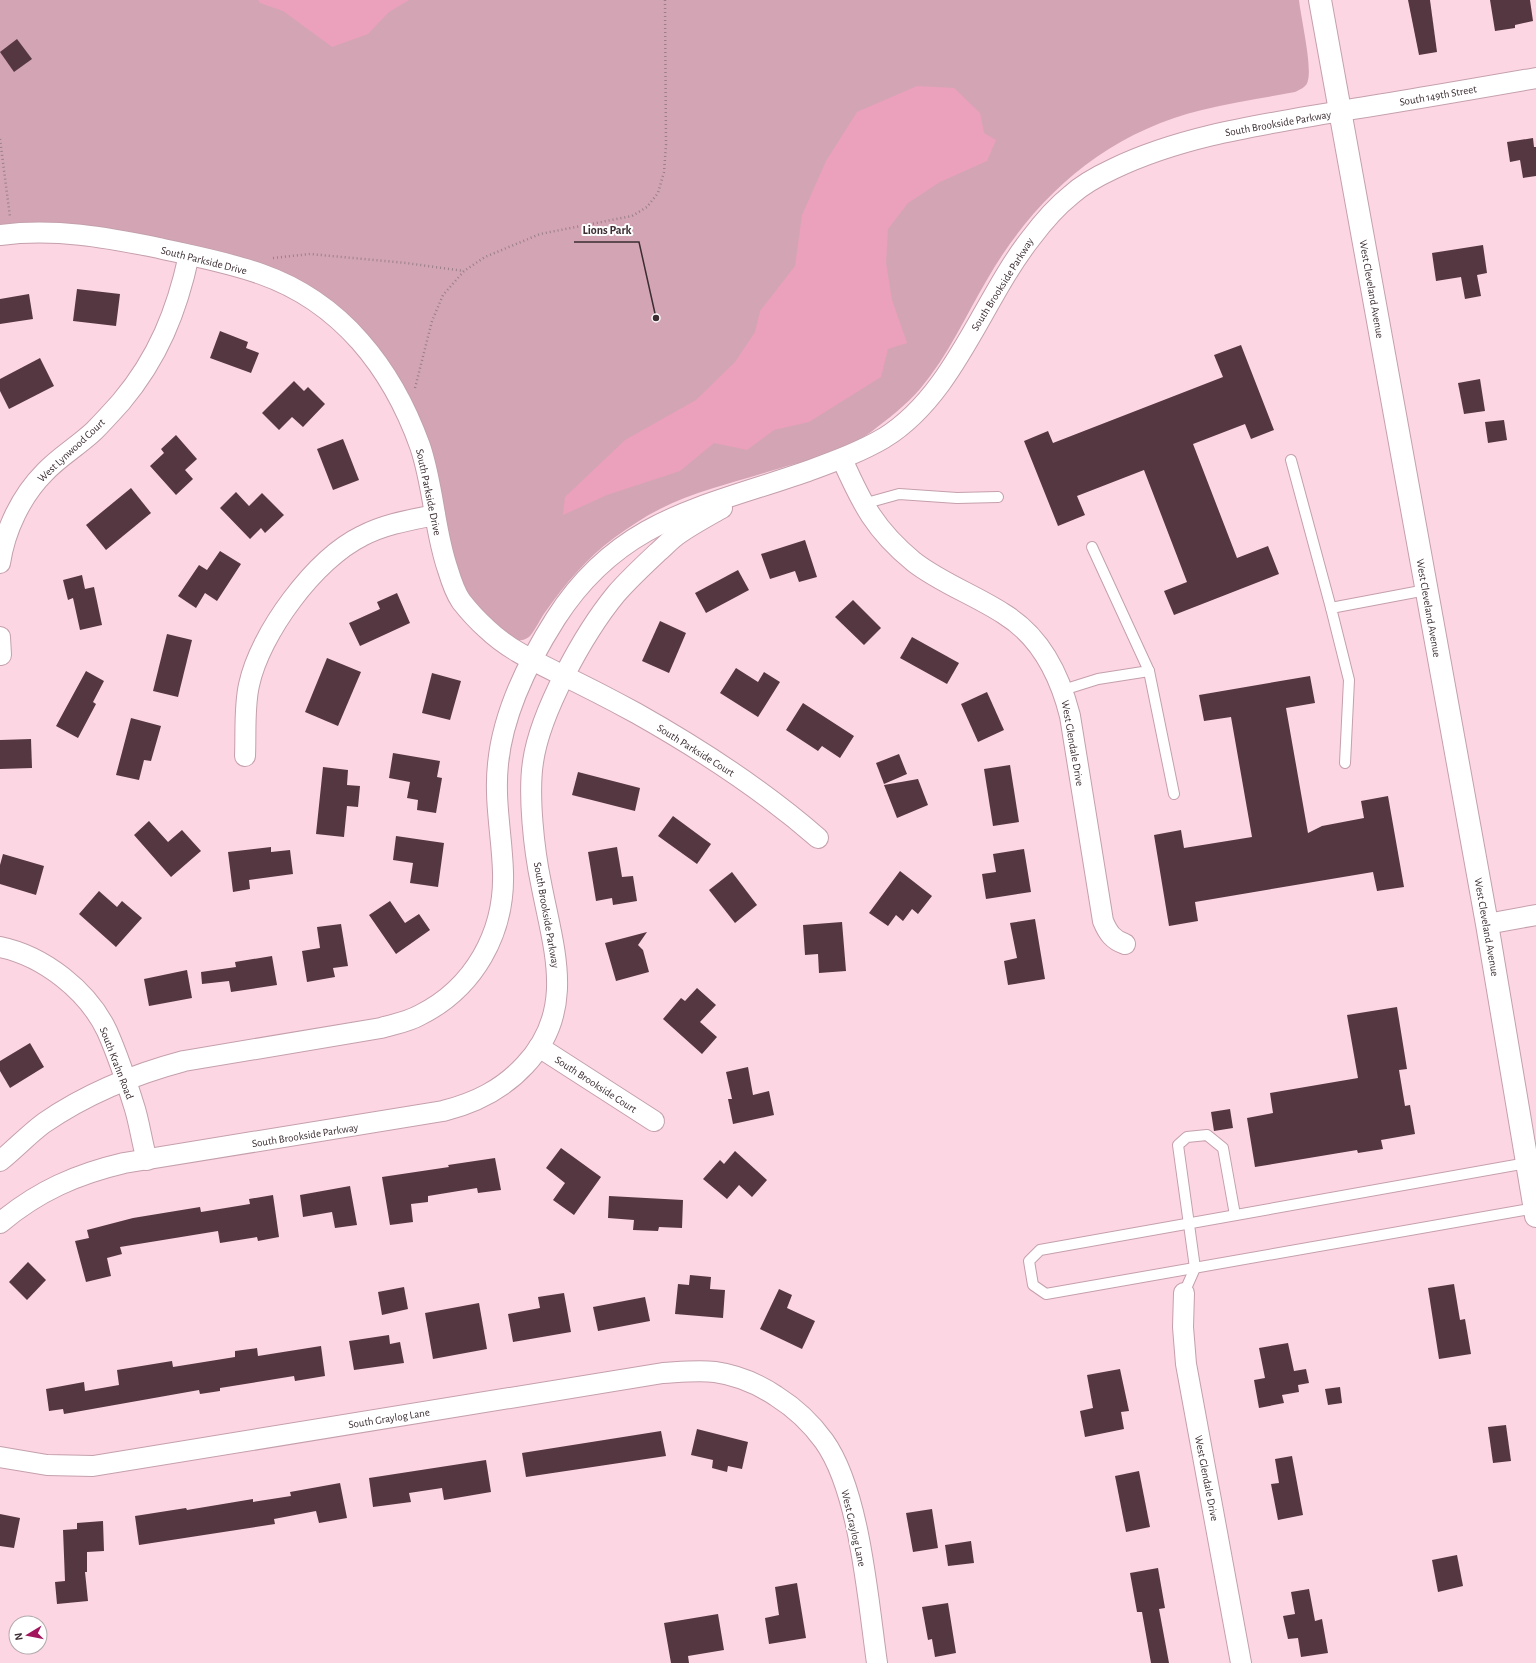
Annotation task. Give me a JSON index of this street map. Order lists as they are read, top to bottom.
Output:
{
  "streets": {
    "main road": ["West Cleveland Avenue"],
    "street": [
      "South 149th Street",
      "South Brookside Parkway",
      "South Parkside Drive",
      "West Lynwood Court",
      "West Glendale Drive",
      "South Parkside Court",
      "South Krahn Road",
      "South Brookside Court",
      "South Graylog Lane",
      "West Graylog Lane"
    ]
  },
  "crossings": [
    ["South 149th Street", "South Brookside Parkway"],
    ["South 149th Street", "West Cleveland Avenue"],
    ["South Brookside Parkway", "South Parkside Drive"],
    ["South Brookside Parkway", "West Cleveland Avenue"],
    ["South Brookside Parkway", "West Glendale Drive"],
    ["South Brookside Parkway", "South Parkside Court"],
    ["South Brookside Parkway", "South Krahn Road"],
    ["South Brookside Parkway", "South Brookside Court"],
    ["South Parkside Drive", "West Lynwood Court"],
    ["South Parkside Drive", "South Parkside Court"],
    ["South Graylog Lane", "West Graylog Lane"]
  ],
  "places": ["Lions Park"],
  "north": "left"
}
